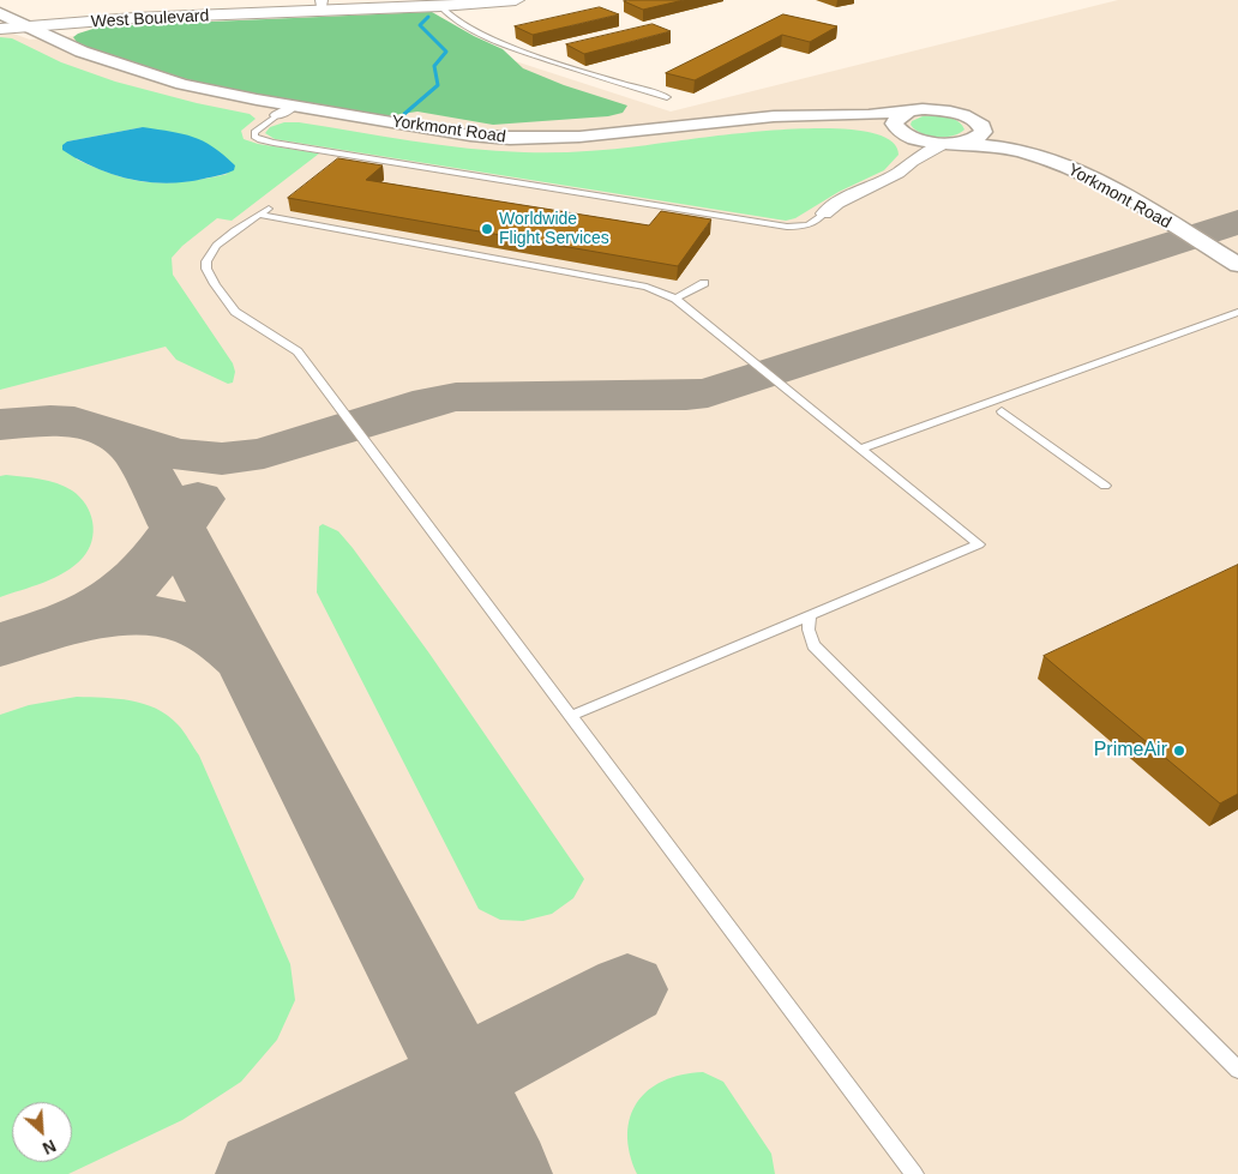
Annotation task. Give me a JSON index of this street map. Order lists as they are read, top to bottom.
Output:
{
  "streets": {
    "main road": ["West Boulevard"],
    "street": ["Yorkmont Road"]
  },
  "crossings": [
    ["West Boulevard", "Yorkmont Road"]
  ],
  "places": ["Worldwide Flight Services", "PrimeAir"],
  "north": "bottom right"
}
